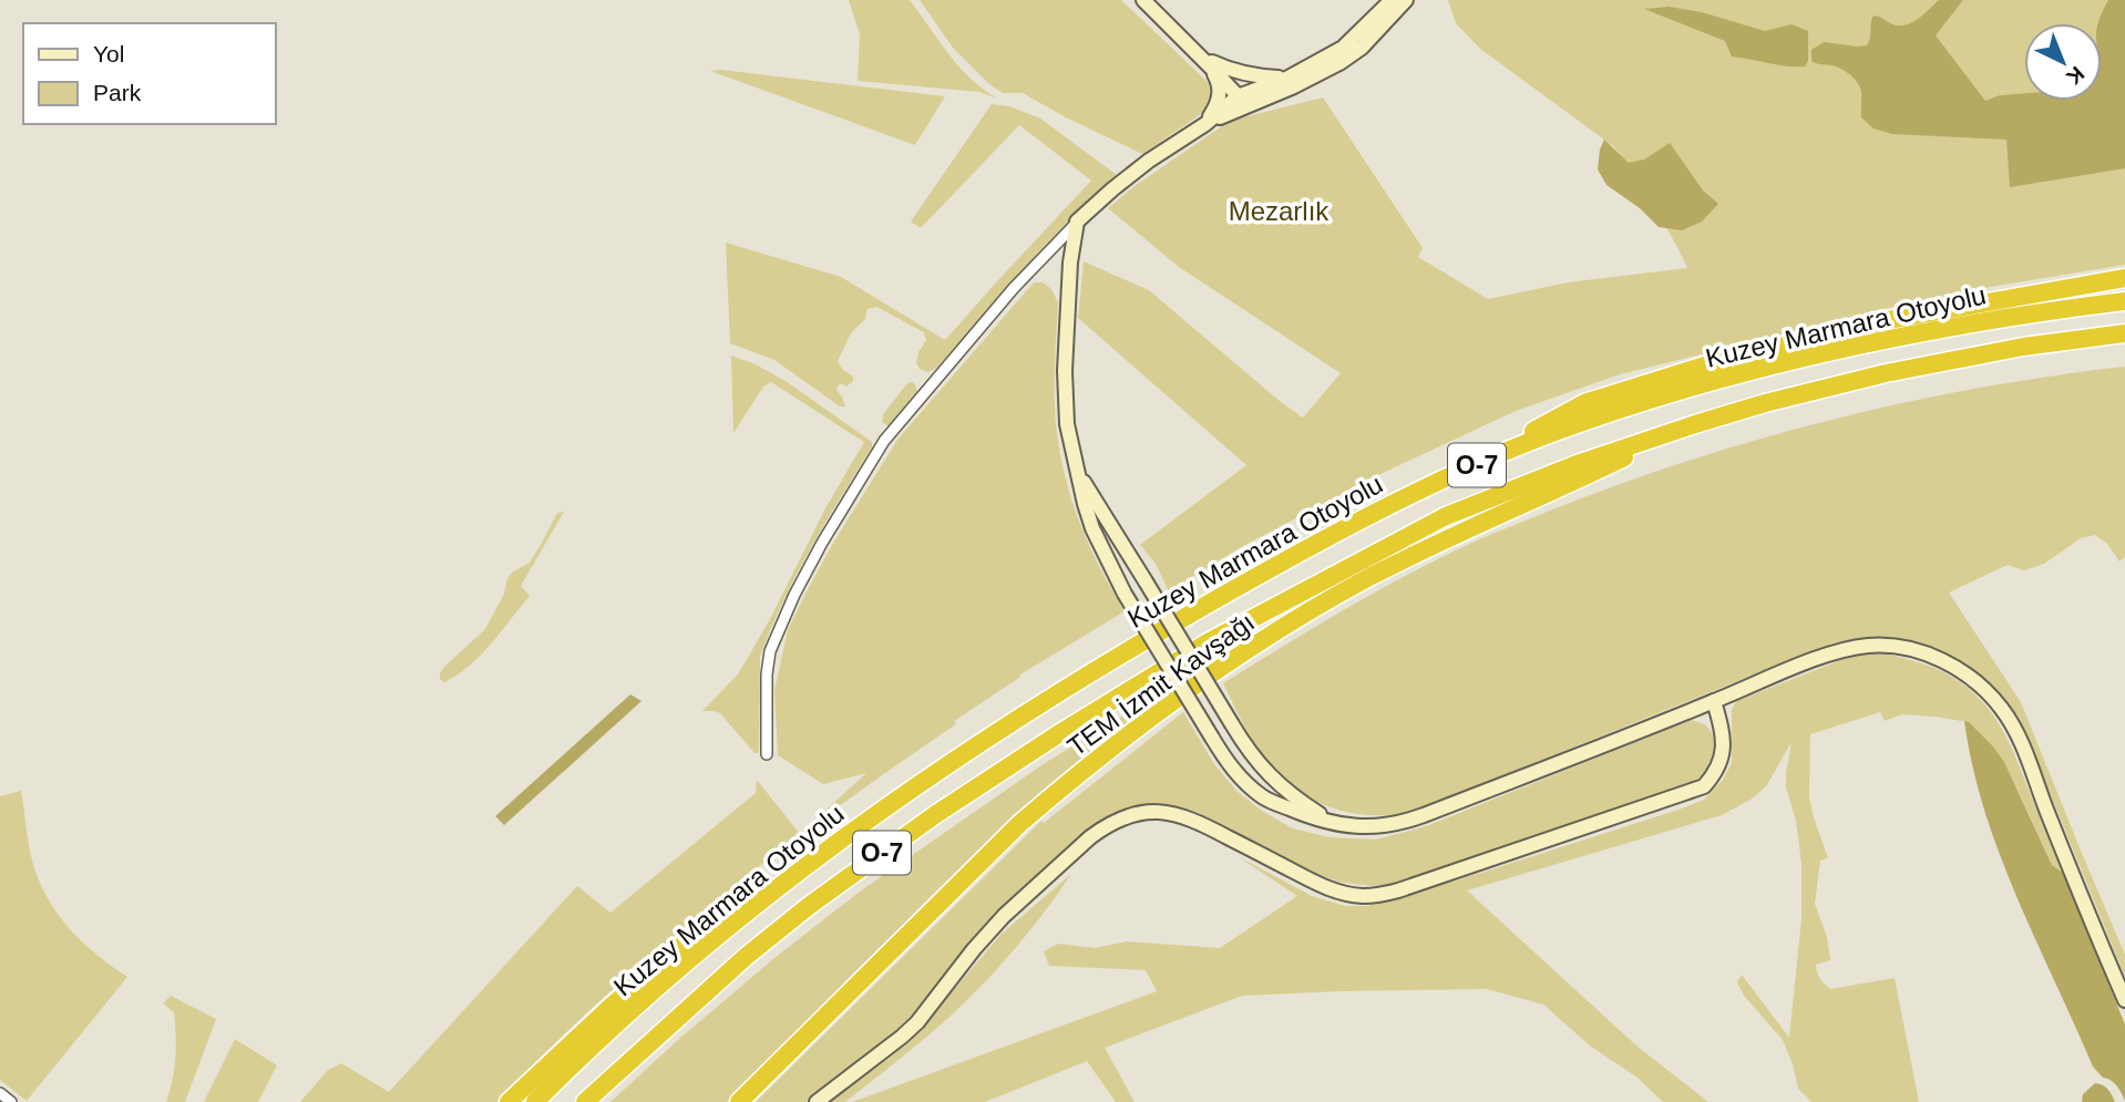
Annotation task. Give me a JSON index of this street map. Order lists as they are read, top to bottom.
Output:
{
  "streets": {
    "highway": ["Kuzey Marmara Otoyolu", "O-7", "TEM İzmit Kavşağı"]
  },
  "crossings": [
    ["Kuzey Marmara Otoyolu", "O-7"],
    ["Kuzey Marmara Otoyolu", "TEM İzmit Kavşağı"]
  ],
  "parks": ["Mezarlık"],
  "legend": ["Yol", "Park"],
  "north": "bottom right"
}
